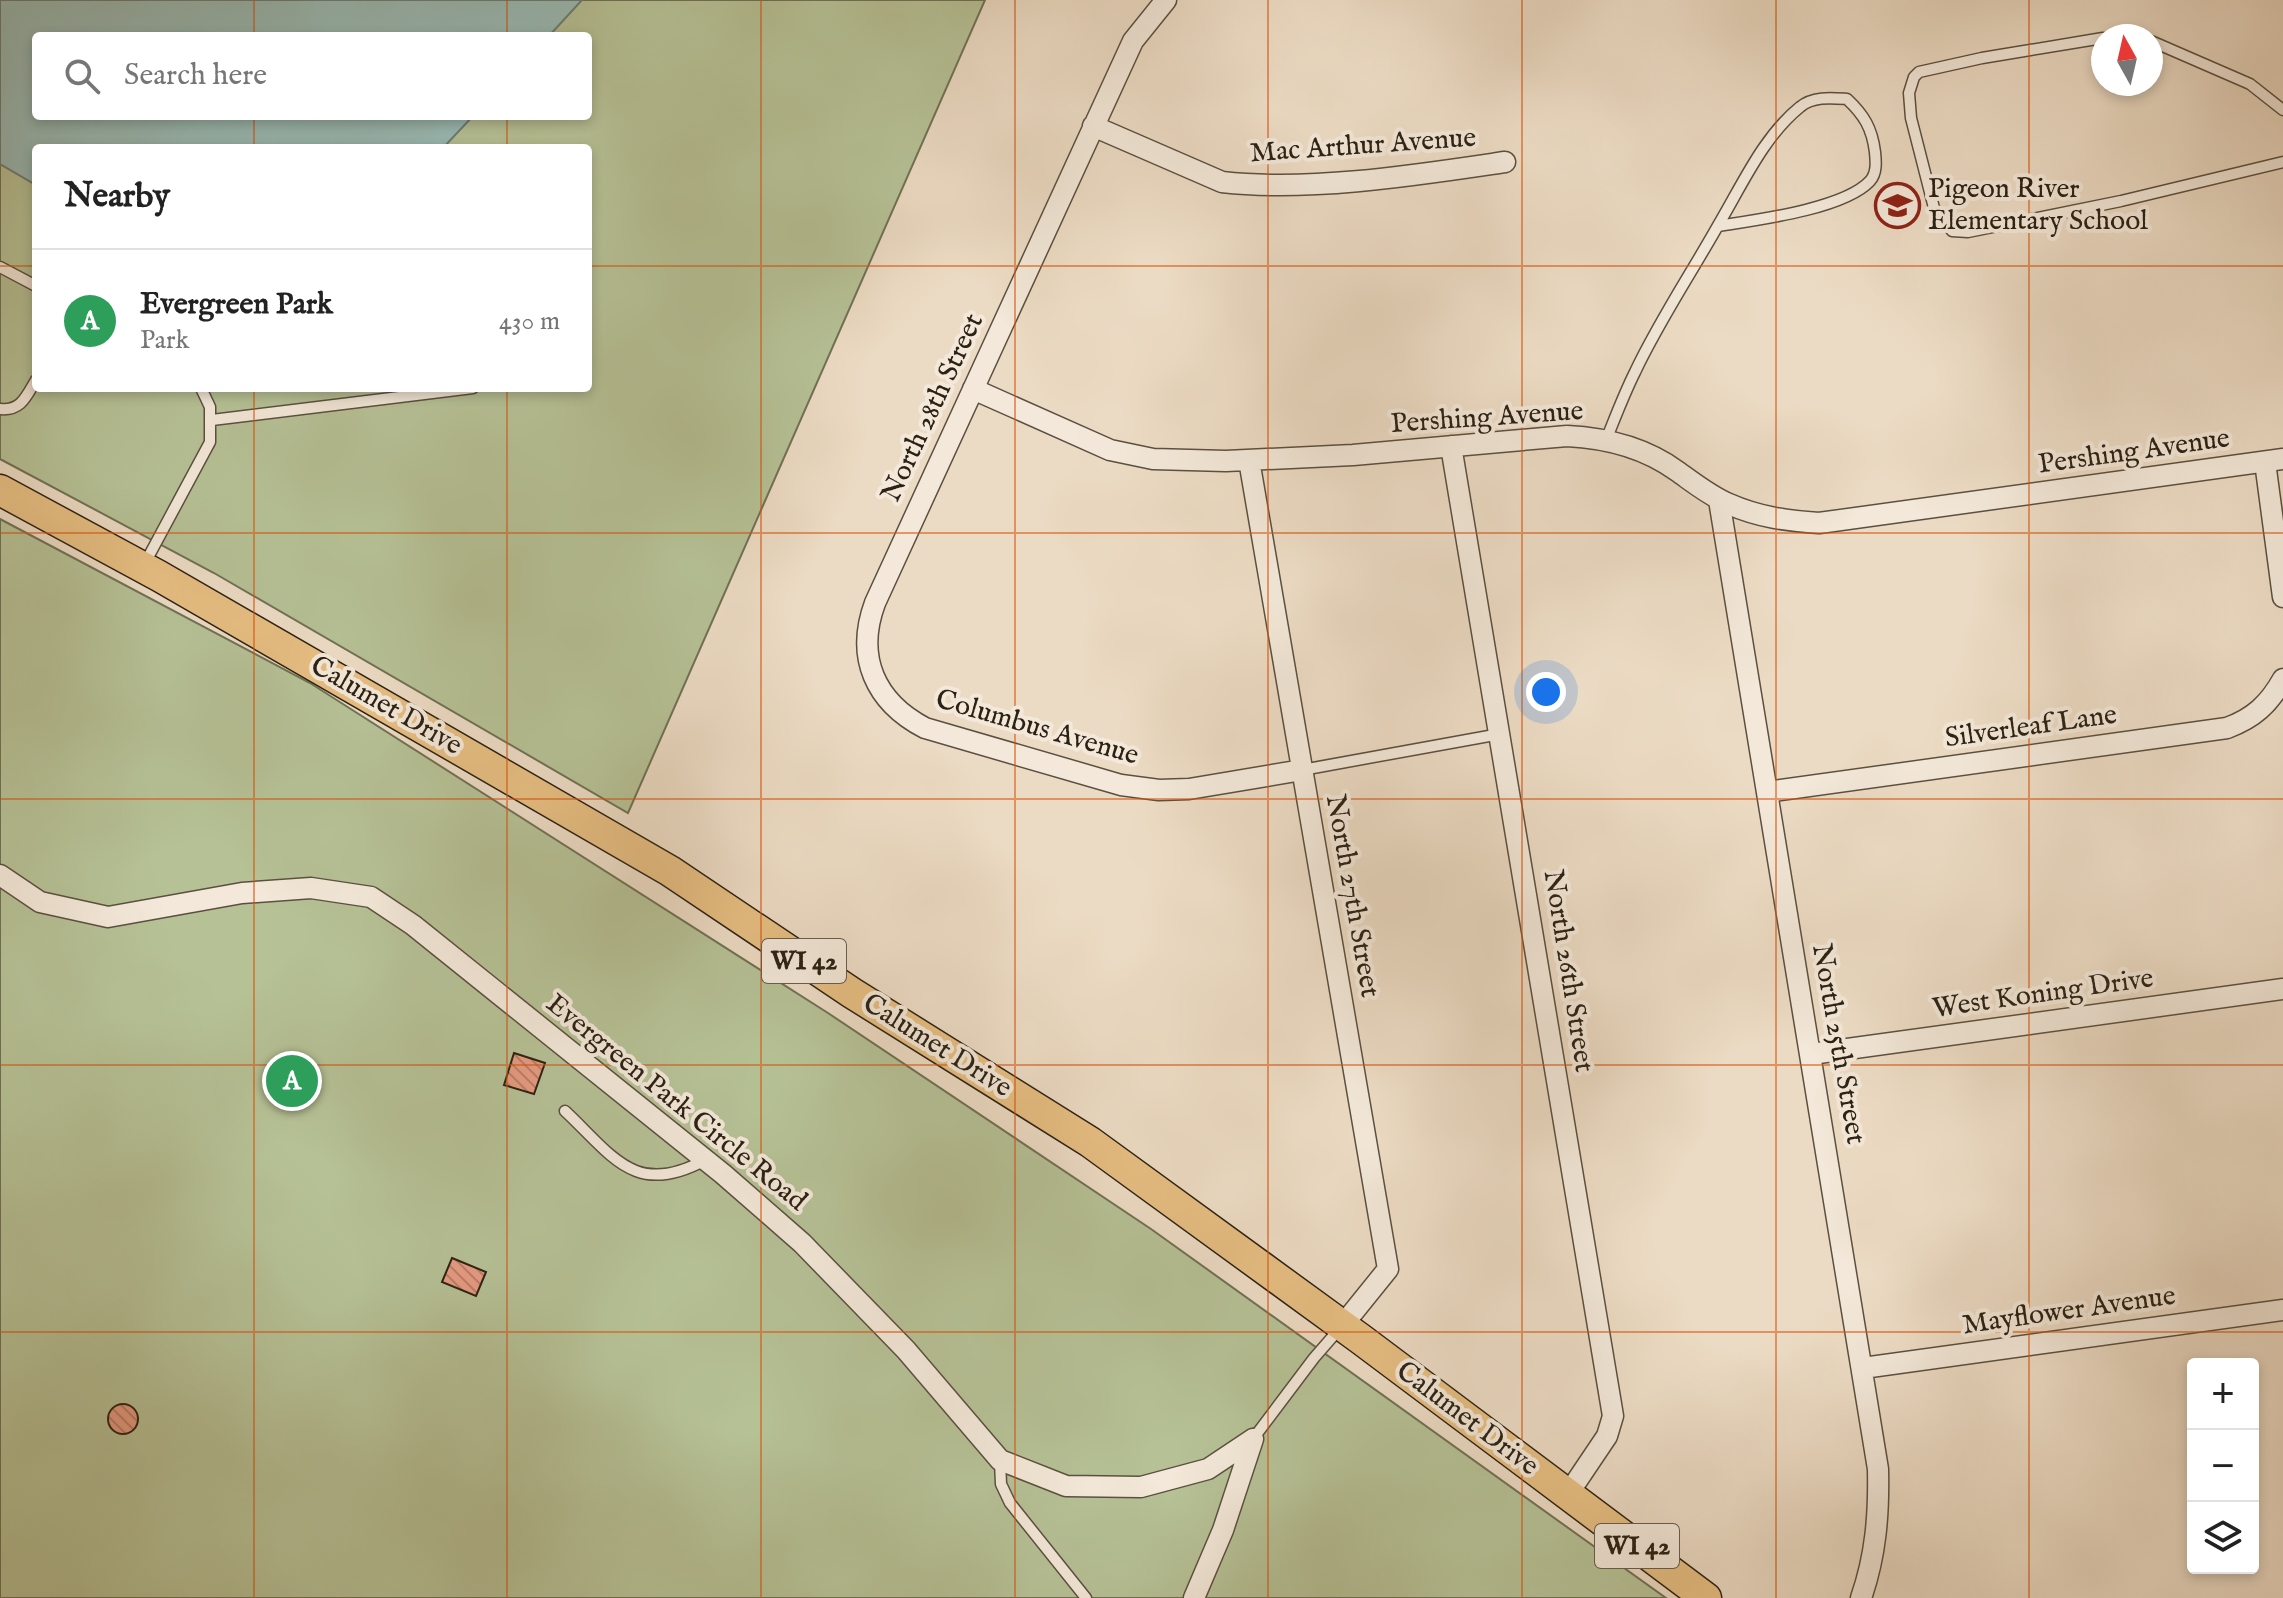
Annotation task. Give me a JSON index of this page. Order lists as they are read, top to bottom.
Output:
{
  "streets": {
    "main road": ["Calumet Drive", "WI 42"],
    "street": [
      "Mac Arthur Avenue",
      "North 28th Street",
      "Pershing Avenue",
      "Silverleaf Lane",
      "Columbus Avenue",
      "North 27th Street",
      "North 26th Street",
      "West Koning Drive",
      "North 25th Street",
      "Evergreen Park Circle Road",
      "Mayflower Avenue"
    ]
  },
  "crossings": [
    ["Mac Arthur Avenue", "North 28th Street"],
    ["North 28th Street", "Pershing Avenue"],
    ["North 28th Street", "Columbus Avenue"],
    ["Pershing Avenue", "North 27th Street"],
    ["Pershing Avenue", "North 26th Street"],
    ["Pershing Avenue", "North 25th Street"],
    ["Calumet Drive", "North 27th Street"],
    ["Calumet Drive", "North 26th Street"],
    ["Calumet Drive", "Evergreen Park Circle Road"],
    ["Silverleaf Lane", "North 25th Street"],
    ["Columbus Avenue", "North 27th Street"],
    ["North 27th Street", "Evergreen Park Circle Road"],
    ["West Koning Drive", "North 25th Street"],
    ["North 25th Street", "Mayflower Avenue"]
  ],
  "places": {
    "school or university": ["Pigeon River Elementary School"]
  },
  "north": "top",
  "page": {
    "search": "Search here",
    "heading": "Nearby",
    "list": [
      {
        "mark": "A",
        "name": "Evergreen Park",
        "note": "Park",
        "value": "430 m"
      }
    ],
    "pins": "A",
    "map_buttons": ["+", "−"]
  }
}
